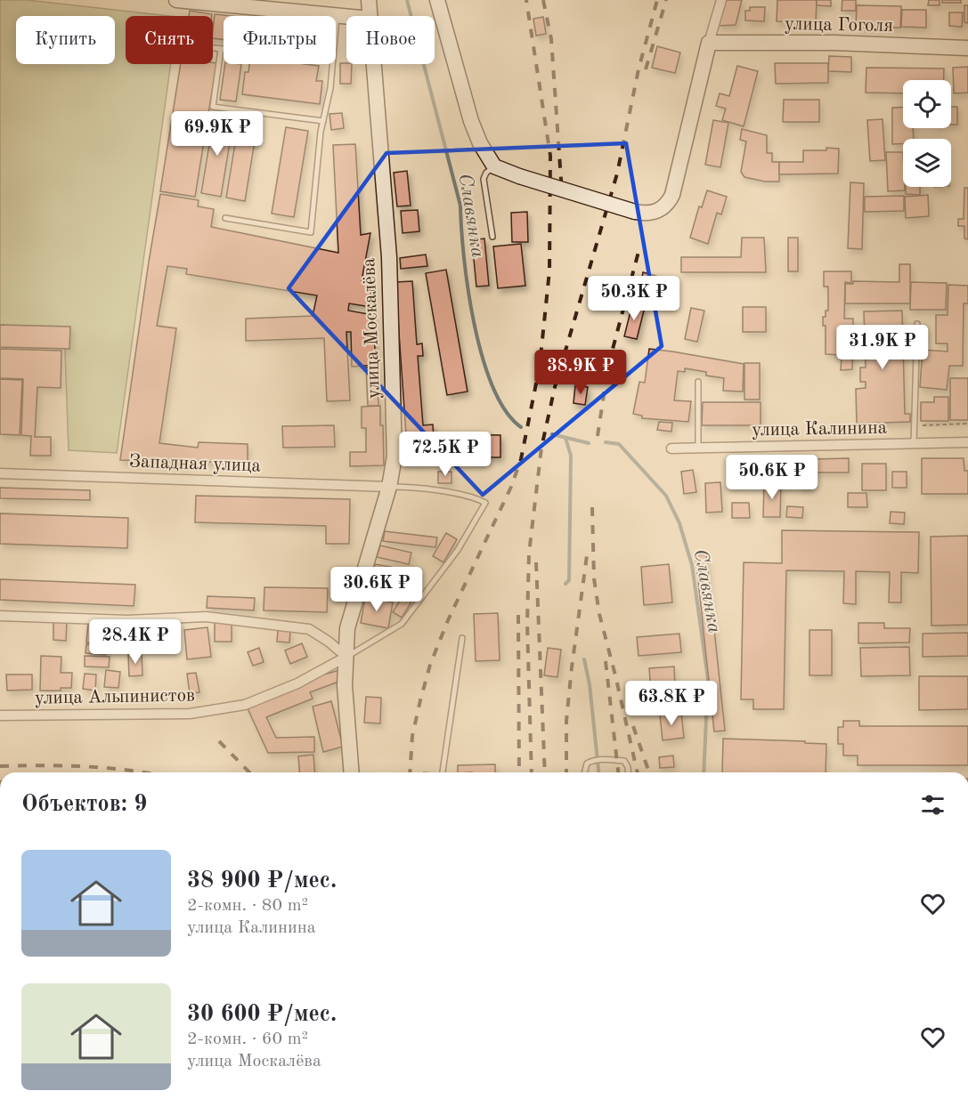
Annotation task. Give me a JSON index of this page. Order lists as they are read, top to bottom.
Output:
{
  "streets": {
    "street": [
      "улица Гоголя",
      "улица Москалёва",
      "улица Калинина",
      "Западная улица",
      "улица Альпинистов"
    ]
  },
  "crossings": [
    ["улица Москалёва", "Западная улица"],
    ["улица Москалёва", "улица Альпинистов"]
  ],
  "water": ["Славянка"],
  "page": {
    "chip": [
      "Купить",
      "Снять",
      "Фильтры",
      "Новое"
    ],
    "price": [
      "69.9K ₽",
      "50.3K ₽",
      "31.9K ₽",
      "38.9K ₽",
      "72.5K ₽",
      "50.6K ₽",
      "30.6K ₽",
      "28.4K ₽",
      "63.8K ₽"
    ],
    "heading": "Объектов: 9",
    "list": [
      {
        "name": "38 900 ₽/мес.",
        "note": "2-комн. · 80 m² · улица Калинина"
      },
      {
        "name": "30 600 ₽/мес.",
        "note": "2-комн. · 60 m² · улица Москалёва"
      }
    ]
  }
}
